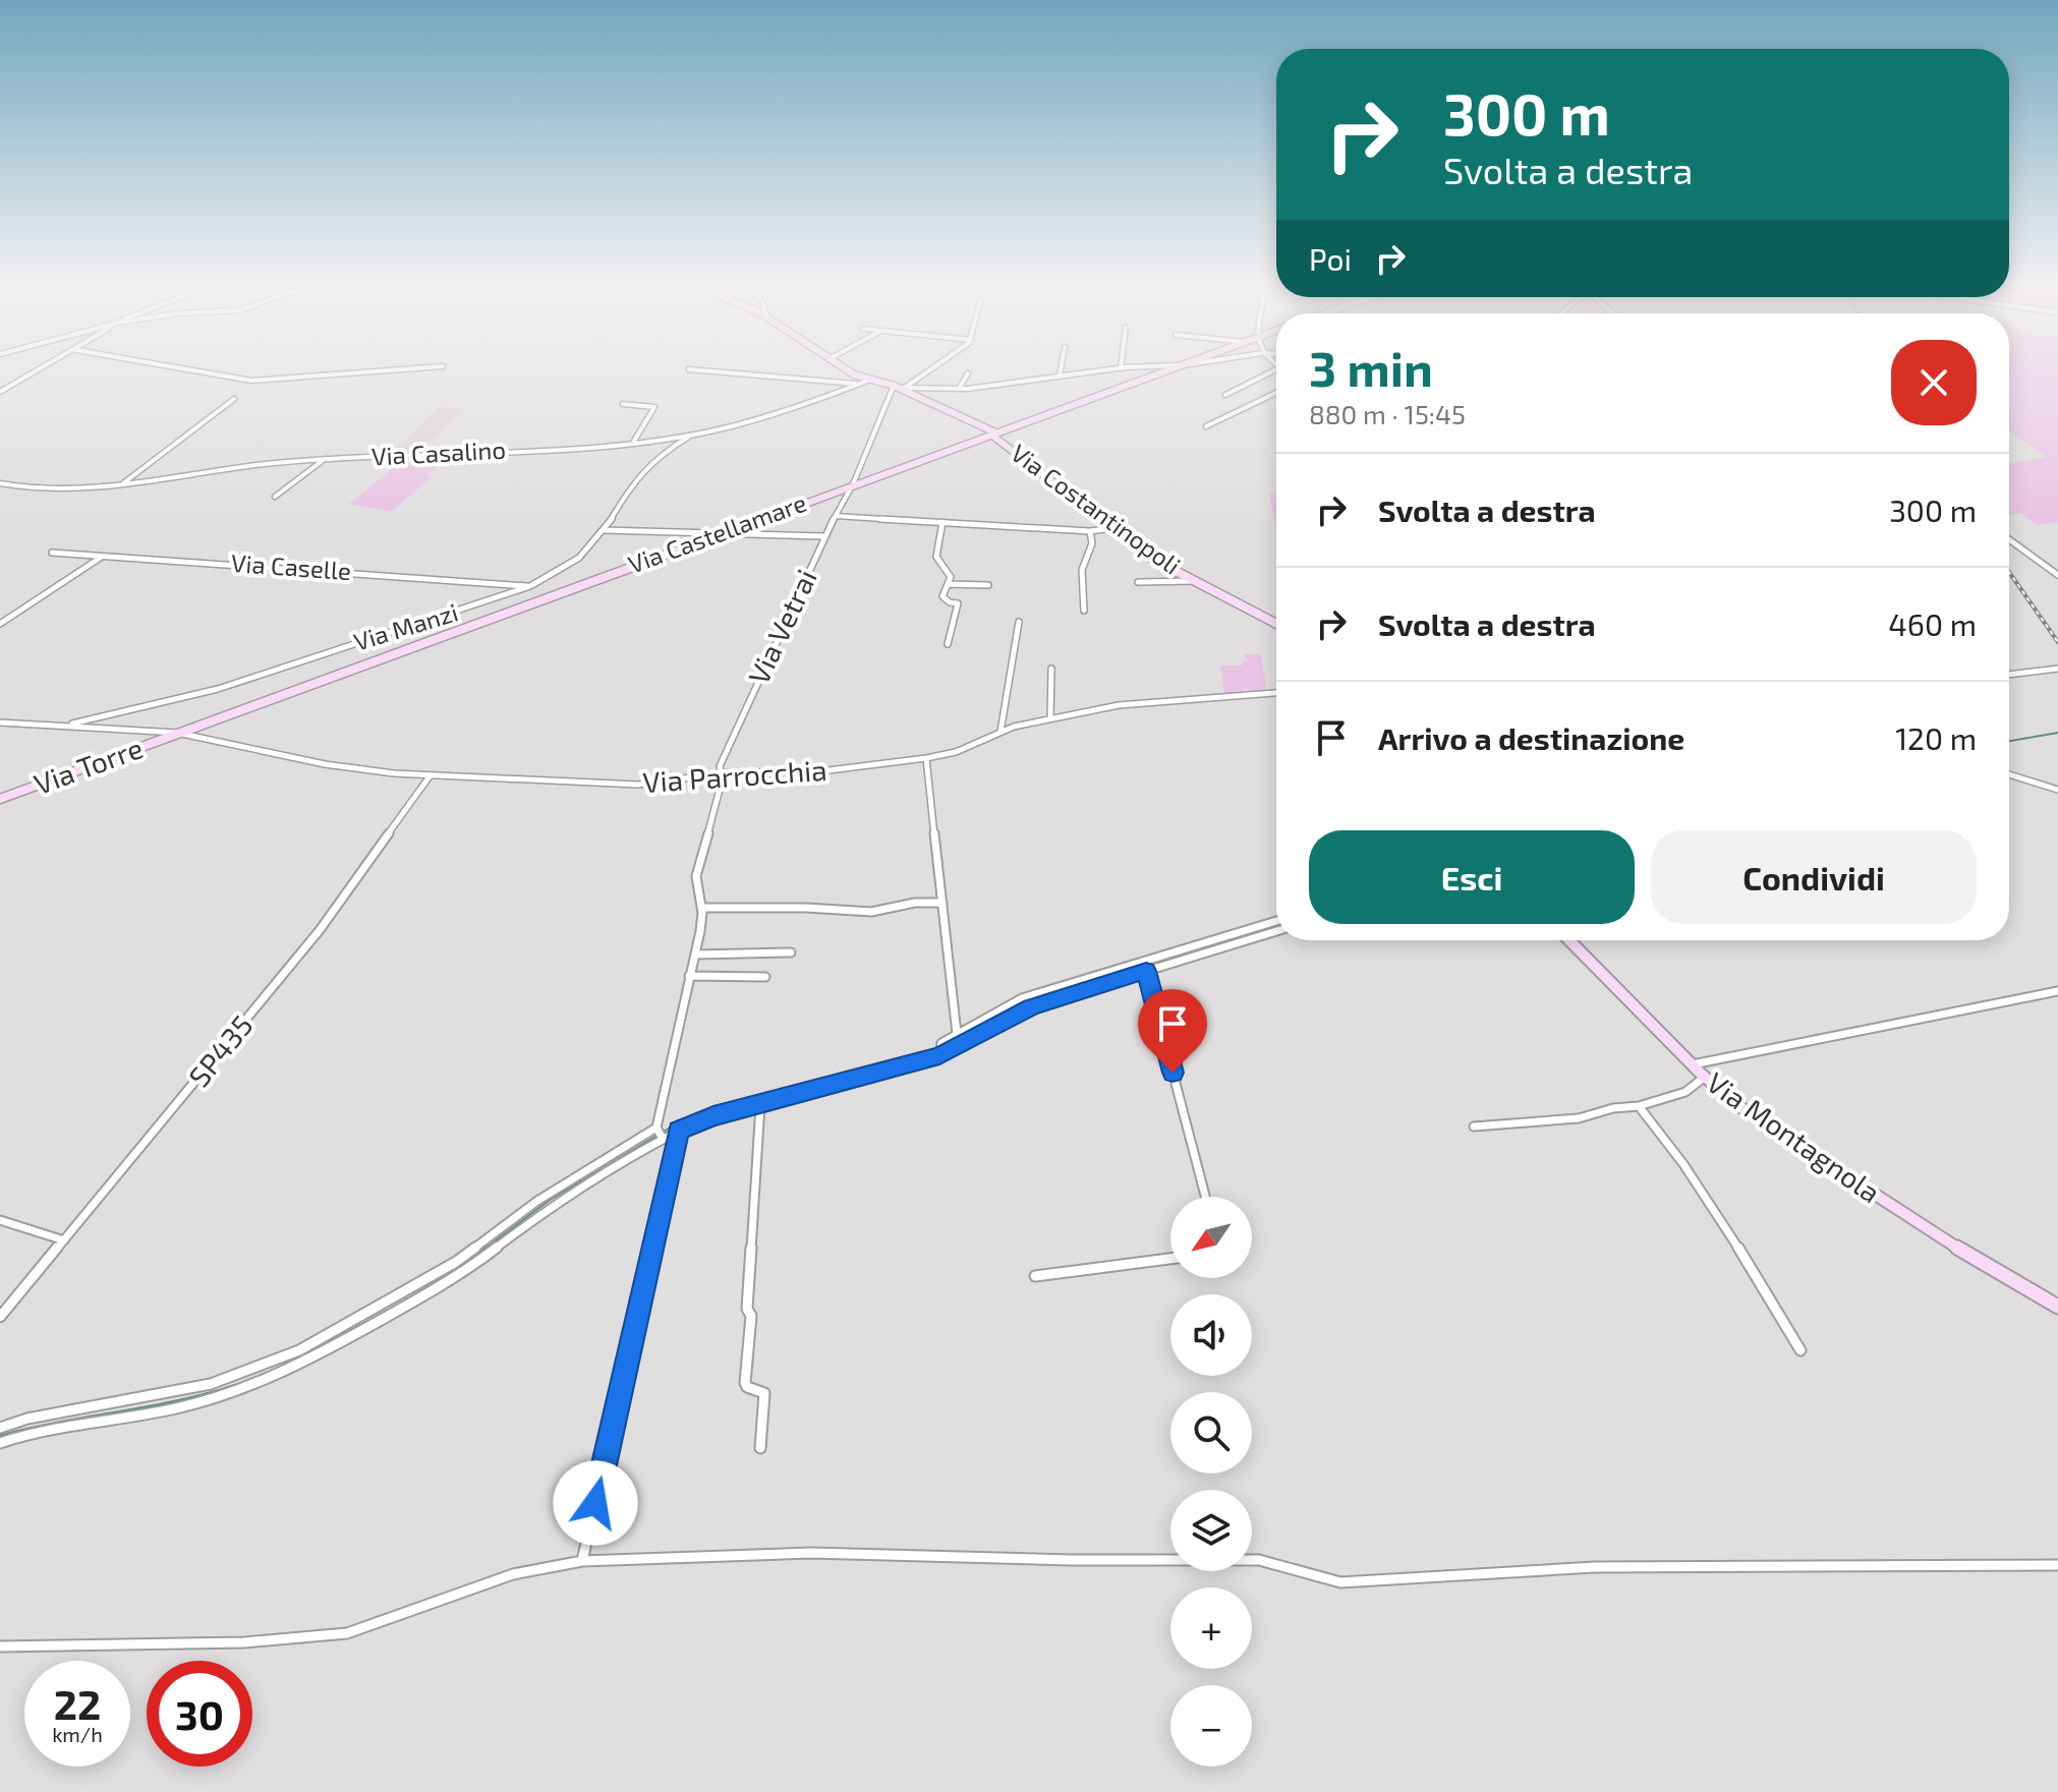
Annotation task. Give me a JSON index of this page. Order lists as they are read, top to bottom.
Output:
{
  "streets": {
    "main road": [
      "Via Costantinopoli",
      "Via Castellamare",
      "Via Torre",
      "Via Montagnola"
    ],
    "street": [
      "Via Casalino",
      "Via Caselle",
      "Via Vetrai",
      "Via Manzi",
      "Via Parrocchia",
      "SP435"
    ]
  },
  "crossings": [
    ["Via Casalino", "Via Costantinopoli"],
    ["Via Casalino", "Via Manzi"],
    ["Via Costantinopoli", "Via Castellamare"],
    ["Via Costantinopoli", "Via Vetrai"],
    ["Via Castellamare", "Via Vetrai"],
    ["Via Castellamare", "Via Torre"],
    ["Via Castellamare", "Via Parrocchia"],
    ["Via Caselle", "Via Manzi"],
    ["Via Vetrai", "Via Parrocchia"],
    ["Via Manzi", "Via Parrocchia"],
    ["Via Torre", "Via Parrocchia"],
    ["Via Parrocchia", "SP435"]
  ],
  "north": "bottom left",
  "page": {
    "turn": ["300 m", "Svolta a destra"],
    "then": "Poi",
    "heading": ["3 min", "880 m · 15:45"],
    "list": [
      {
        "name": "Svolta a destra",
        "value": "300 m"
      },
      {
        "name": "Svolta a destra",
        "value": "460 m"
      },
      {
        "name": "Arrivo a destinazione",
        "value": "120 m"
      }
    ],
    "buttons": ["Esci", "Condividi"],
    "map_buttons": ["+", "−"],
    "speed": "22 km/h",
    "limit": "30"
  }
}
